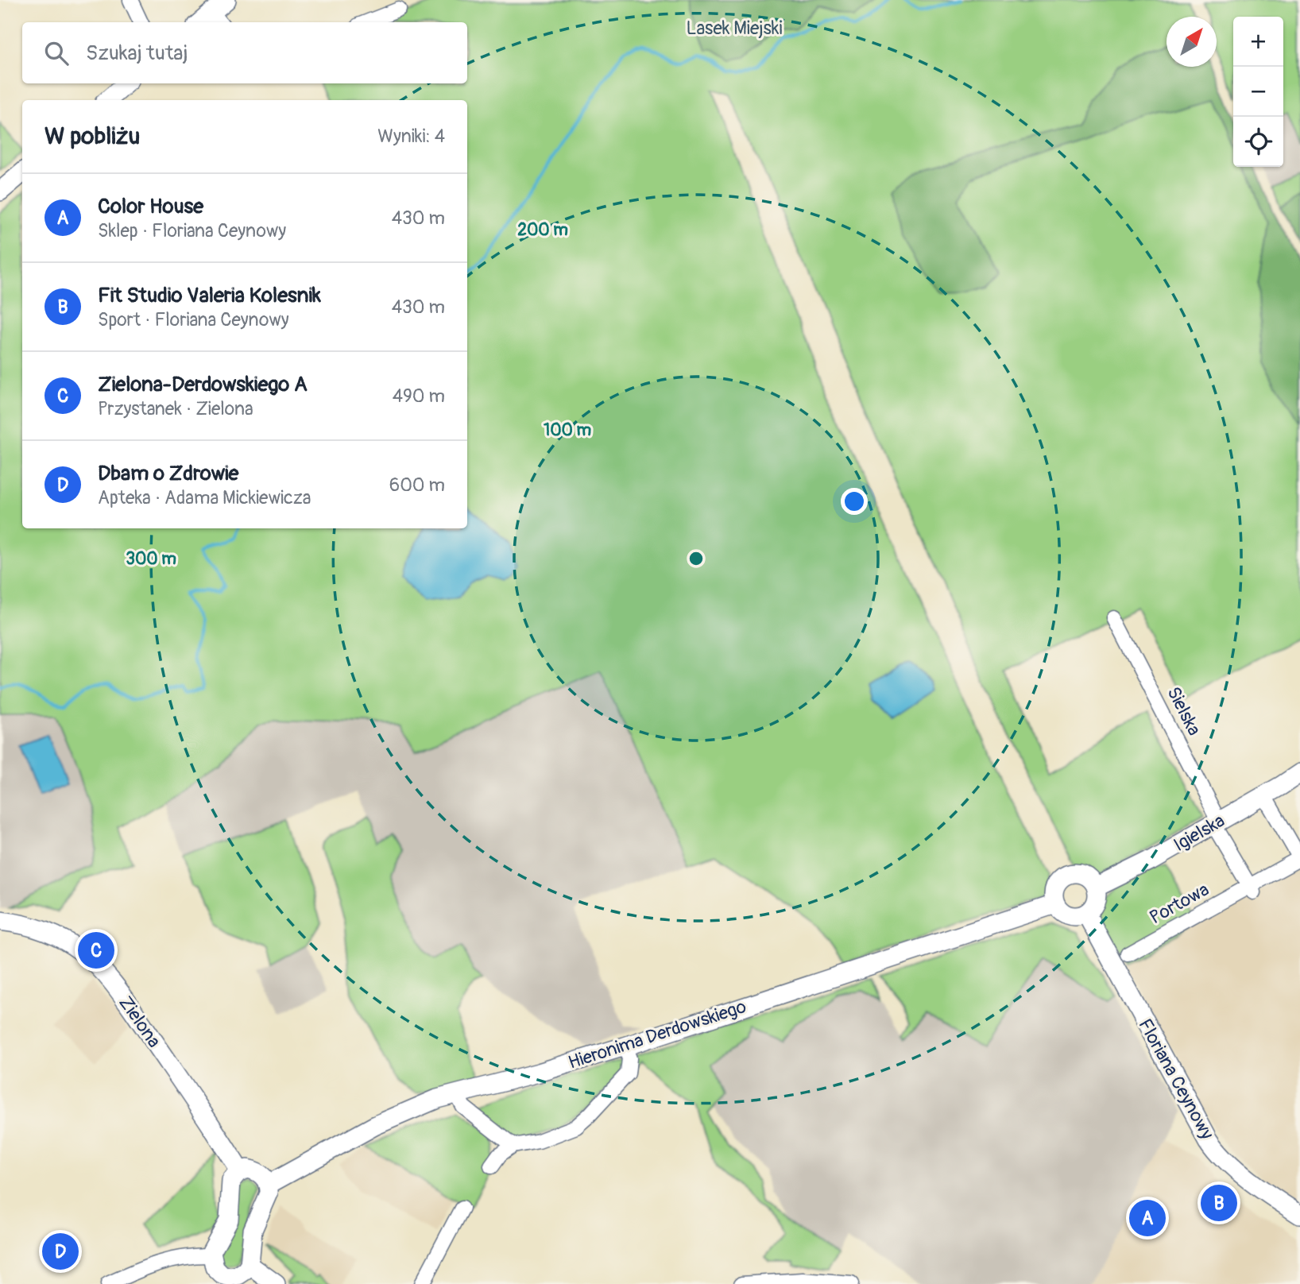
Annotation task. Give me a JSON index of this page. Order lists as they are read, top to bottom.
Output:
{
  "streets": {
    "street": [
      "Sielska",
      "Igielska",
      "Portowa",
      "Zielona",
      "Hieronima Derdowskiego",
      "Floriana Ceynowy"
    ]
  },
  "crossings": [
    ["Sielska", "Igielska"],
    ["Igielska", "Portowa"],
    ["Igielska", "Hieronima Derdowskiego"],
    ["Igielska", "Floriana Ceynowy"],
    ["Hieronima Derdowskiego", "Floriana Ceynowy"]
  ],
  "parks": ["Lasek Miejski"],
  "north": "top right",
  "page": {
    "map_buttons": ["+", "−"],
    "search": "Szukaj tutaj",
    "heading": ["W pobliżu", "Wyniki: 4"],
    "list": [
      {
        "mark": "A",
        "name": "Color House",
        "note": "Sklep · Floriana Ceynowy",
        "value": "430 m"
      },
      {
        "mark": "B",
        "name": "Fit Studio Valeria Kolesnik",
        "note": "Sport · Floriana Ceynowy",
        "value": "430 m"
      },
      {
        "mark": "C",
        "name": "Zielona-Derdowskiego A",
        "note": "Przystanek · Zielona",
        "value": "490 m"
      },
      {
        "mark": "D",
        "name": "Dbam o Zdrowie",
        "note": "Apteka · Adama Mickiewicza",
        "value": "600 m"
      }
    ],
    "pins": [
      "C",
      "B",
      "A",
      "D"
    ]
  },
  "rings": ["200 m", "100 m", "300 m"]
}
